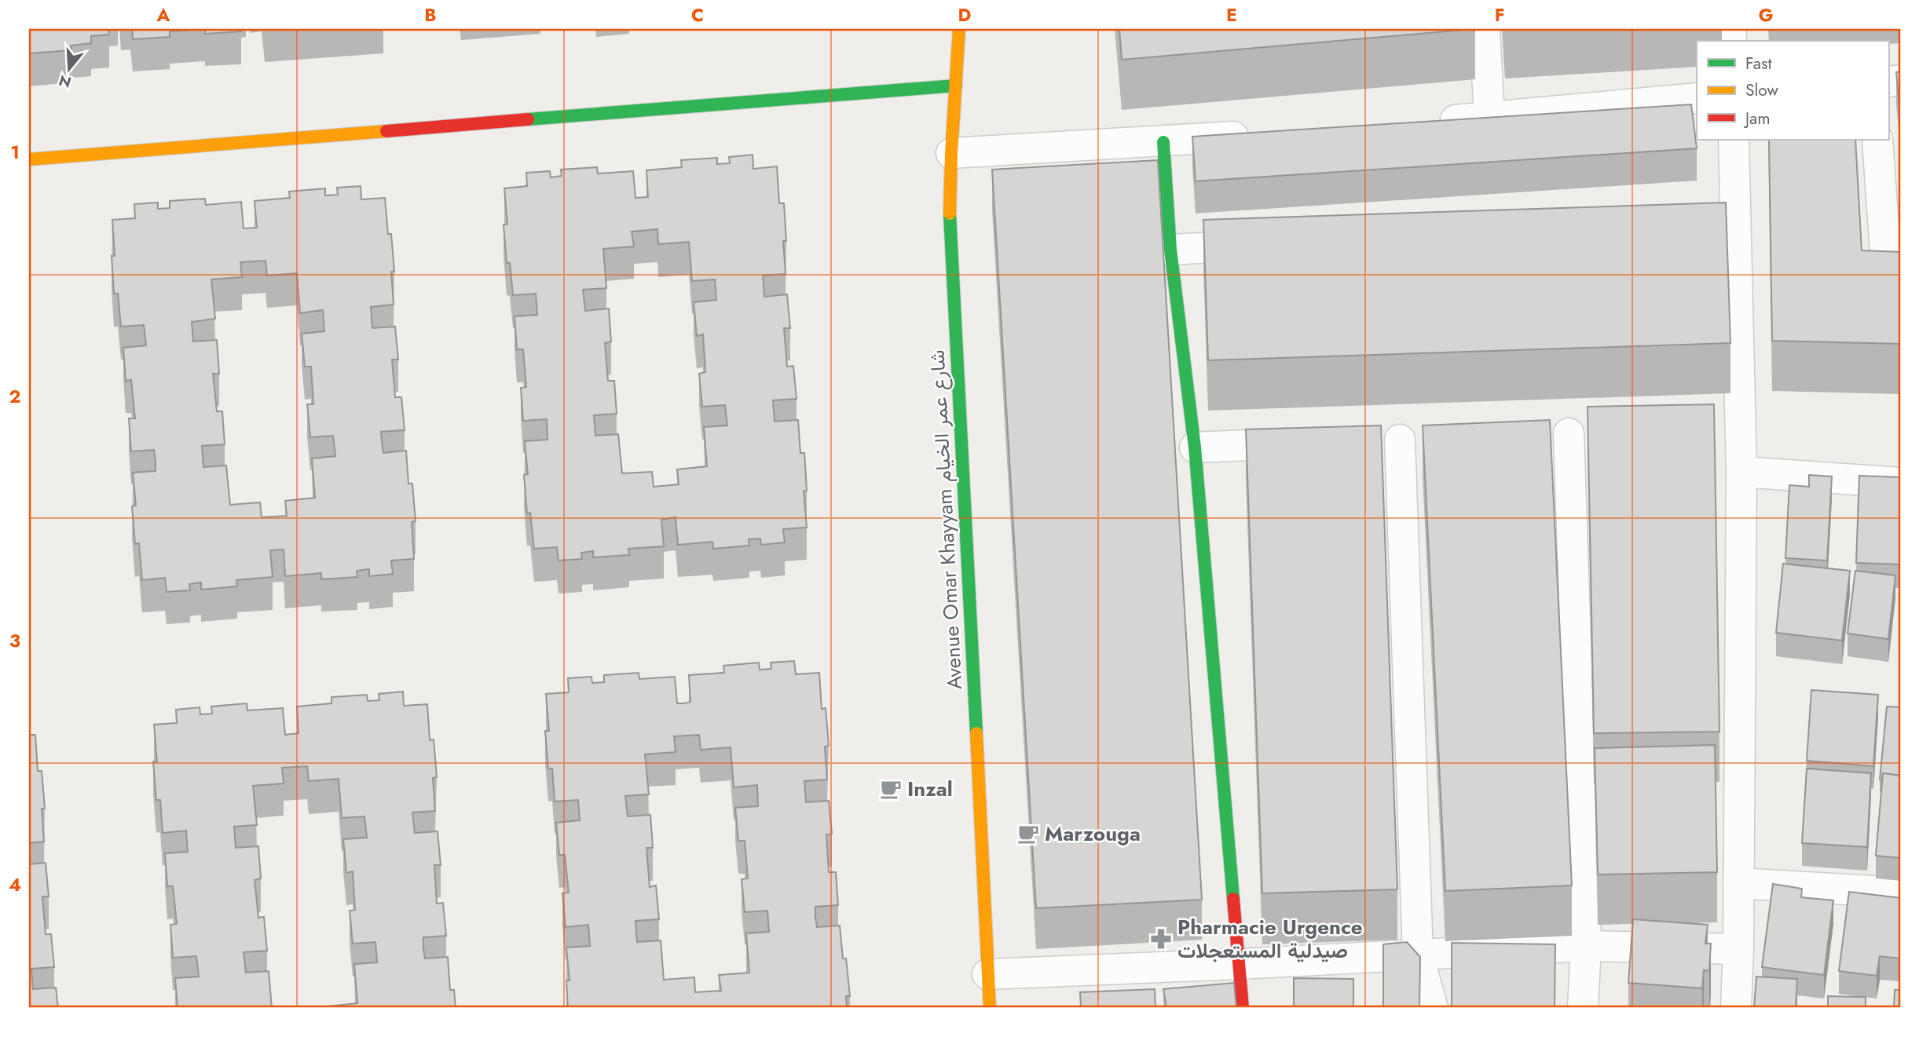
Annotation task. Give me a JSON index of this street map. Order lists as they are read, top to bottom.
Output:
{
  "streets": {
    "street": ["Avenue Omar Khayyam شارع عمر الخيام"]
  },
  "places": {
    "cafe": ["Inzal", "Marzouga"],
    "pharmacy": ["Pharmacie Urgence صيدلية المستعجلات"]
  },
  "legend": ["Fast", "Slow", "Jam"],
  "north": "bottom",
  "grid": {
    "columns": [
      "A",
      "B",
      "C",
      "D",
      "E",
      "F",
      "G"
    ],
    "rows": [
      "1",
      "2",
      "3",
      "4"
    ]
  }
}
